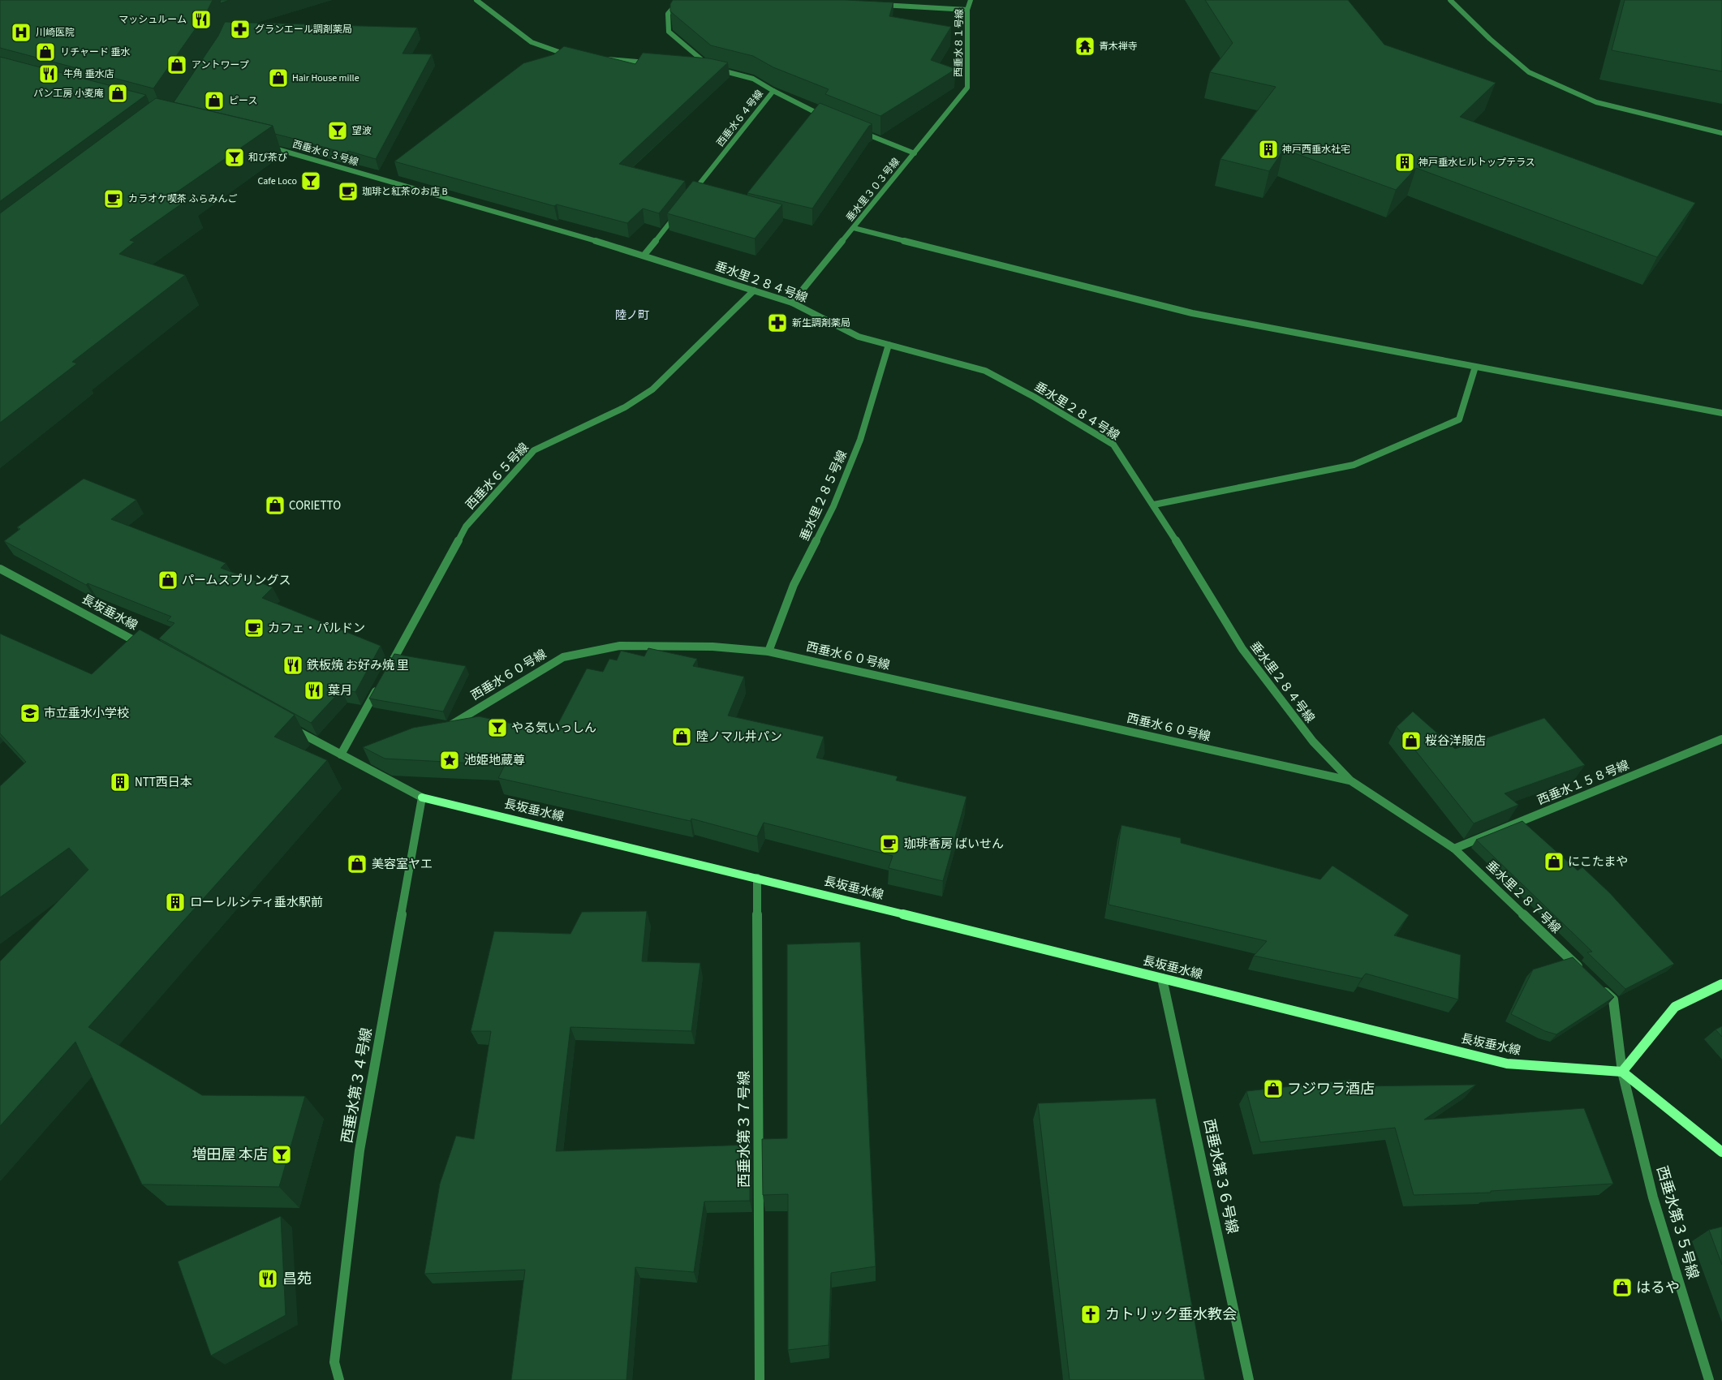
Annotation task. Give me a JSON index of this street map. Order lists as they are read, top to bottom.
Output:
{
  "streets": {
    "main road": ["長坂垂水線"],
    "street": [
      "西垂水８１号線",
      "西垂水６４号線",
      "西垂水６３号線",
      "垂水里３０３号線",
      "垂水里２８４号線",
      "西垂水６５号線",
      "垂水里２８５号線",
      "西垂水６０号線",
      "西垂水１５８号線",
      "垂水里２８７号線",
      "西垂水第３４号線",
      "西垂水第３７号線",
      "西垂水第３６号線",
      "西垂水第３５号線"
    ]
  },
  "crossings": [
    ["西垂水８１号線", "垂水里３０３号線"],
    ["西垂水６３号線", "垂水里２８４号線"],
    ["垂水里３０３号線", "垂水里２８４号線"],
    ["垂水里２８４号線", "西垂水６５号線"],
    ["垂水里２８４号線", "垂水里２８５号線"],
    ["垂水里２８４号線", "西垂水６０号線"],
    ["垂水里２８４号線", "垂水里２８７号線"],
    ["垂水里２８５号線", "西垂水６０号線"],
    ["長坂垂水線", "西垂水第３４号線"],
    ["長坂垂水線", "西垂水第３７号線"],
    ["長坂垂水線", "西垂水第３６号線"],
    ["長坂垂水線", "西垂水第３５号線"],
    ["西垂水６０号線", "垂水里２８７号線"],
    ["西垂水１５８号線", "垂水里２８７号線"]
  ],
  "districts": ["陸ノ町"],
  "places": {
    "restaurant": [
      "マッシュルーム",
      "牛角 垂水店",
      "鉄板焼 お好み焼 里",
      "葉月",
      "昌苑"
    ],
    "pharmacy": ["グランエール調剤薬局", "新生調剤薬局"],
    "hospital": ["川崎医院"],
    "temple": ["青木禅寺"],
    "shop": [
      "リチャード 垂水",
      "アントワープ",
      "Hair House mille",
      "パン工房 小麦庵",
      "ピース",
      "CORIETTO",
      "パームスプリングス",
      "陸ノマル井パン",
      "桜谷洋服店",
      "にこたまや",
      "美容室ヤエ",
      "フジワラ酒店",
      "はるや"
    ],
    "bar": [
      "望波",
      "和び茶び",
      "Cafe Loco",
      "やる気いっしん",
      "増田屋 本店"
    ],
    "building": [
      "神戸西垂水社宅",
      "神戸垂水ヒルトップテラス",
      "NTT西日本",
      "ローレルシティ垂水駅前"
    ],
    "cafe": [
      "珈琲と紅茶のお店 B",
      "カラオケ喫茶 ふらみんご",
      "カフェ・パルドン",
      "珈琲香房 ばいせん"
    ],
    "school or university": ["市立垂水小学校"],
    "place": ["池姫地蔵尊"],
    "church": ["カトリック垂水教会"]
  }
}
